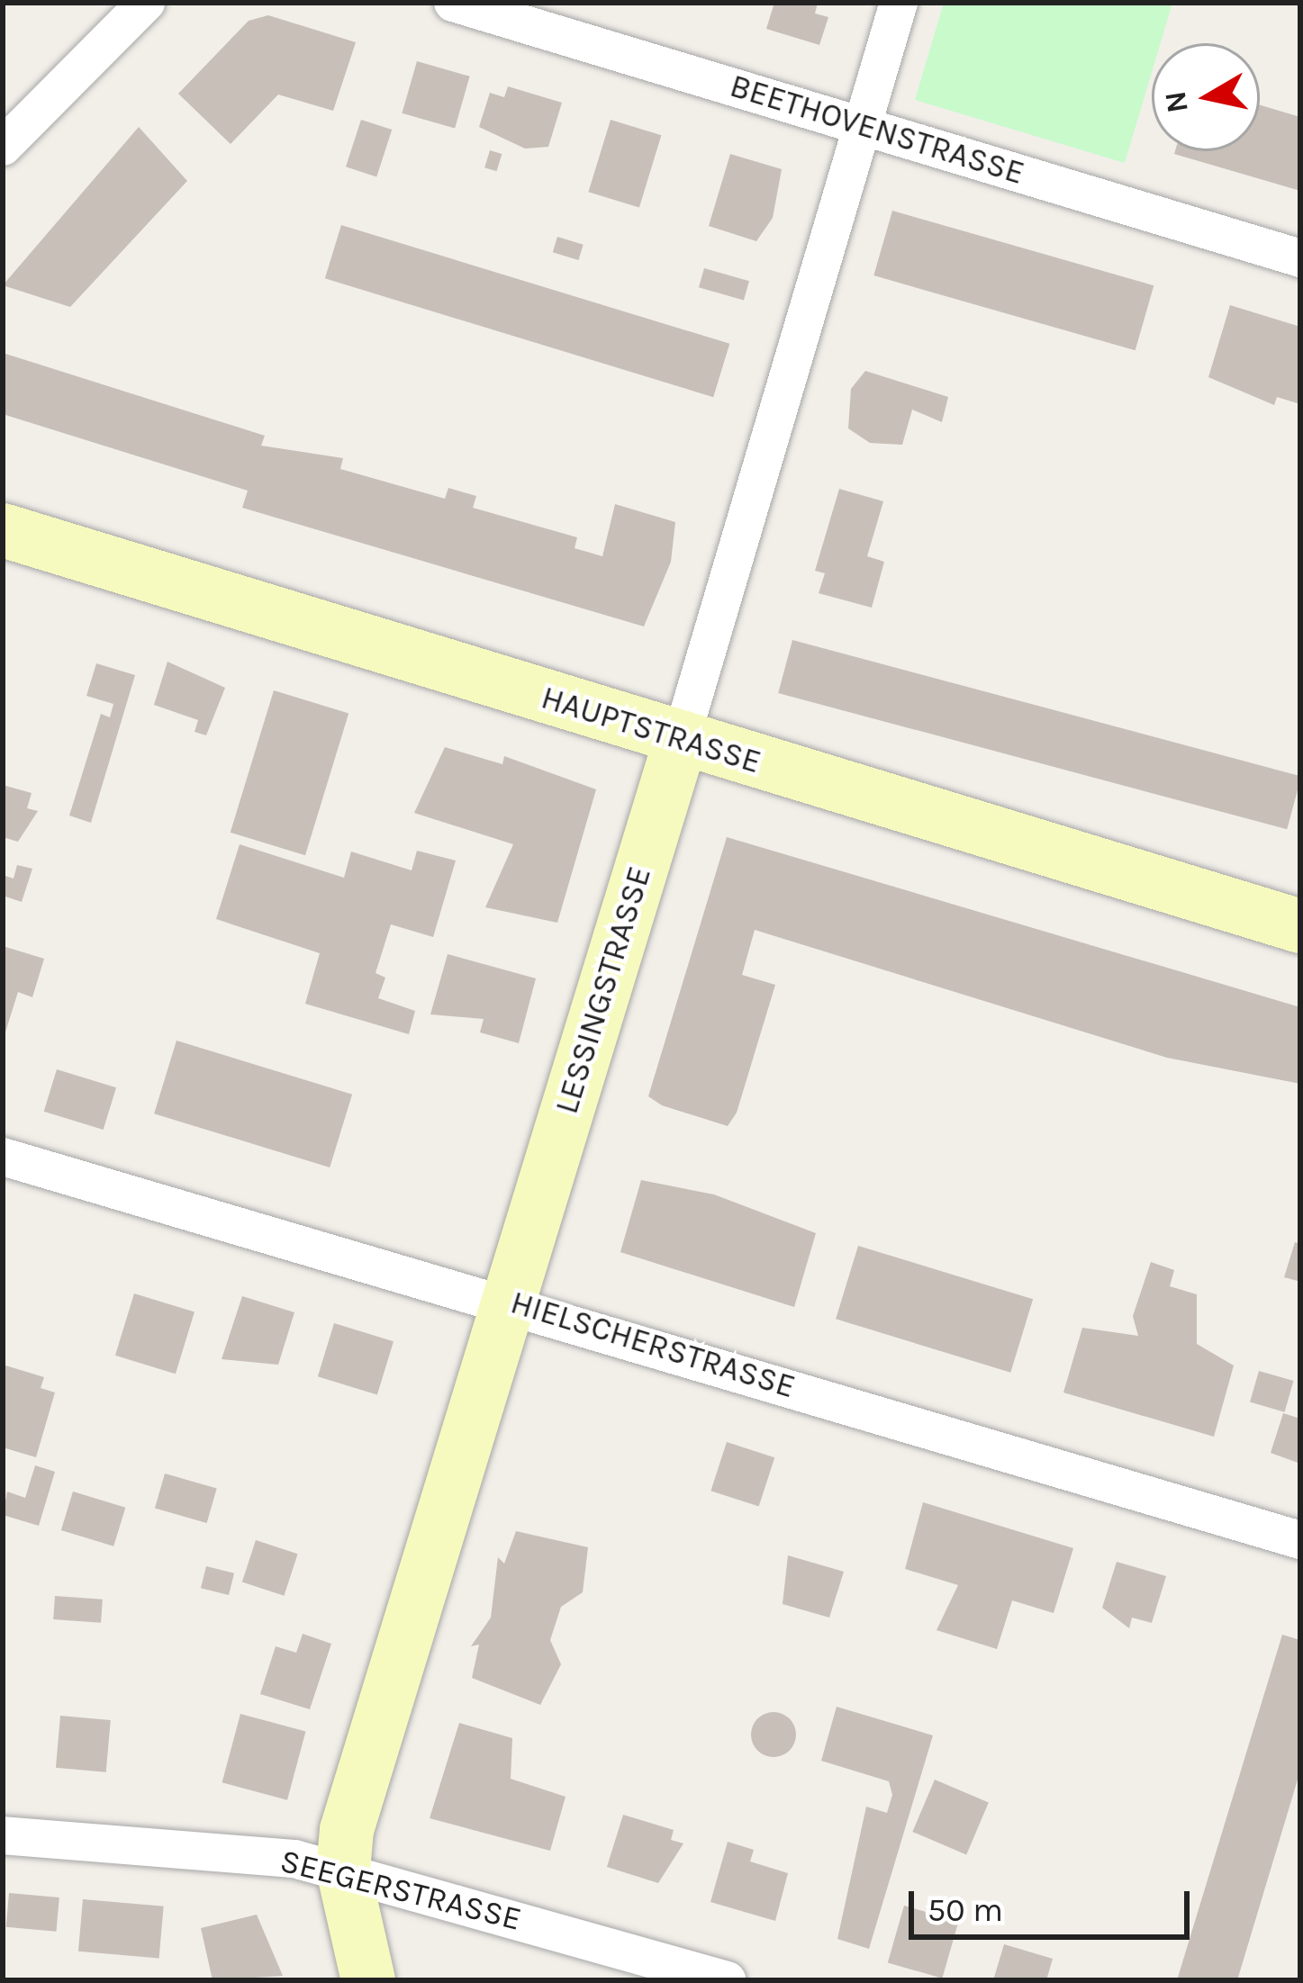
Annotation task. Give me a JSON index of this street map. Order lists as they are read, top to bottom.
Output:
{
  "streets": {
    "main road": ["HAUPTSTRASSE", "LESSINGSTRASSE"],
    "street": ["BEETHOVENSTRASSE", "HIELSCHERSTRASSE", "SEEGERSTRASSE"]
  },
  "crossings": [
    ["BEETHOVENSTRASSE", "LESSINGSTRASSE"],
    ["HAUPTSTRASSE", "LESSINGSTRASSE"],
    ["LESSINGSTRASSE", "HIELSCHERSTRASSE"],
    ["LESSINGSTRASSE", "SEEGERSTRASSE"]
  ],
  "scale_bar": "50 m",
  "north": "left"
}
